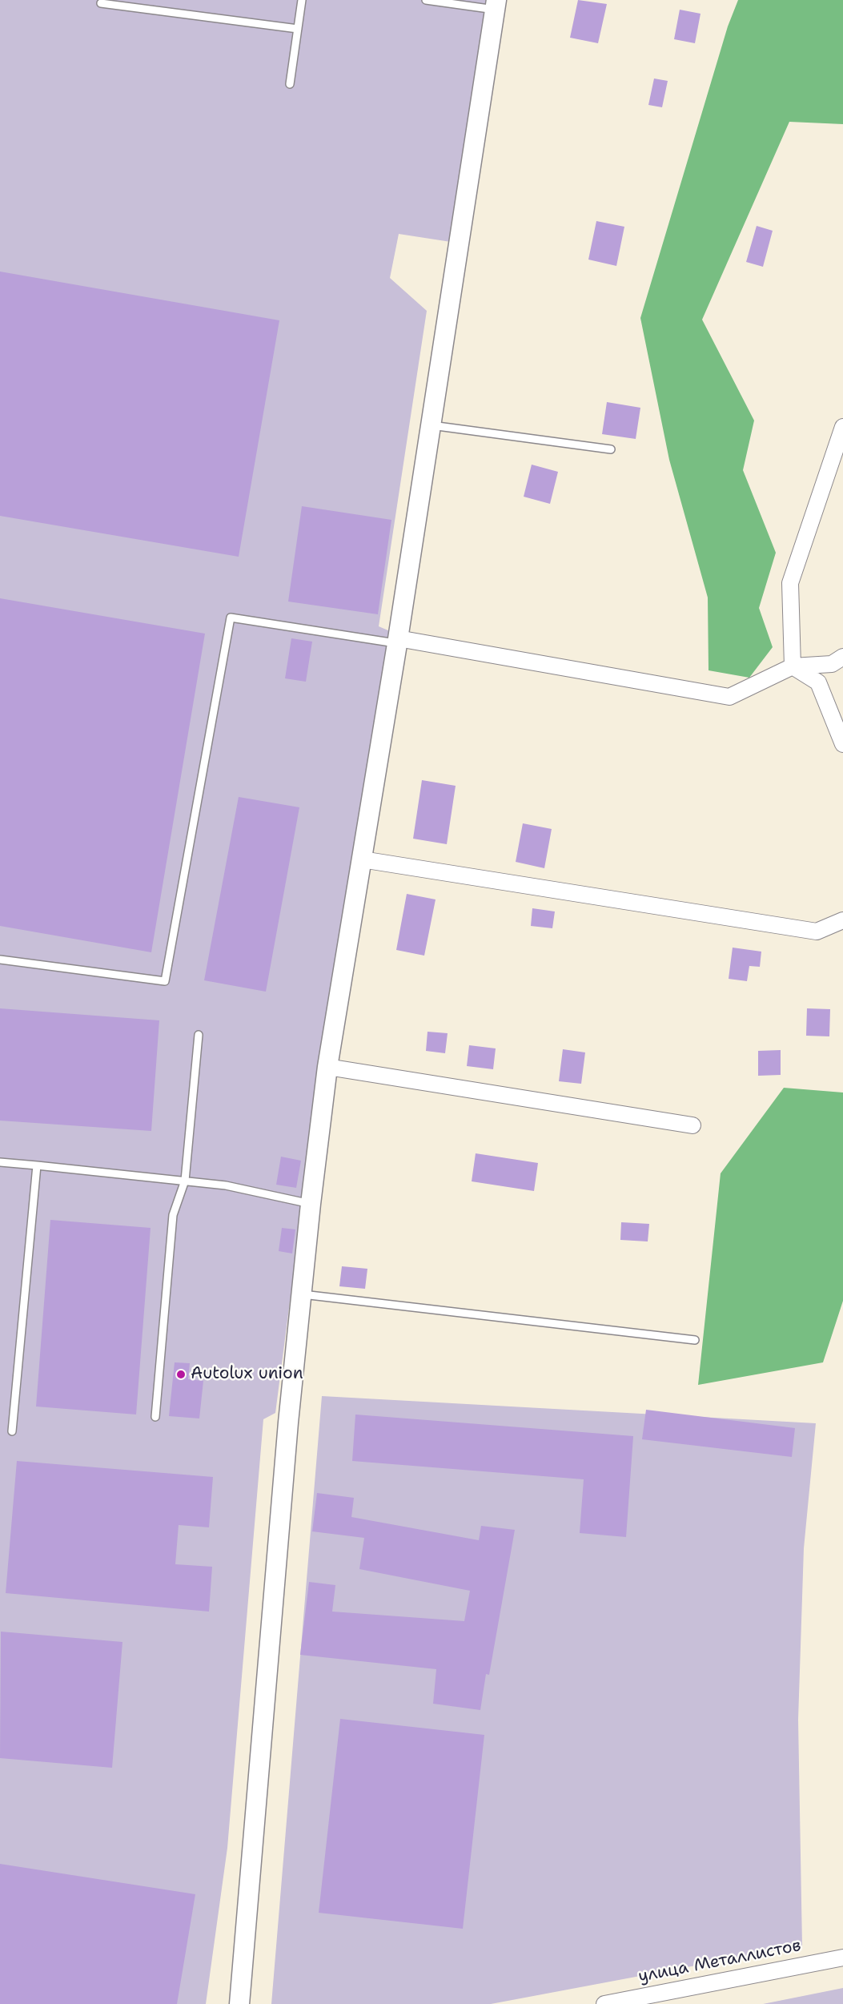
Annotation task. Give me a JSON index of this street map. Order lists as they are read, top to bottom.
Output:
{
  "streets": {
    "street": ["улица Металлистов"]
  },
  "places": ["Autolux union"]
}
